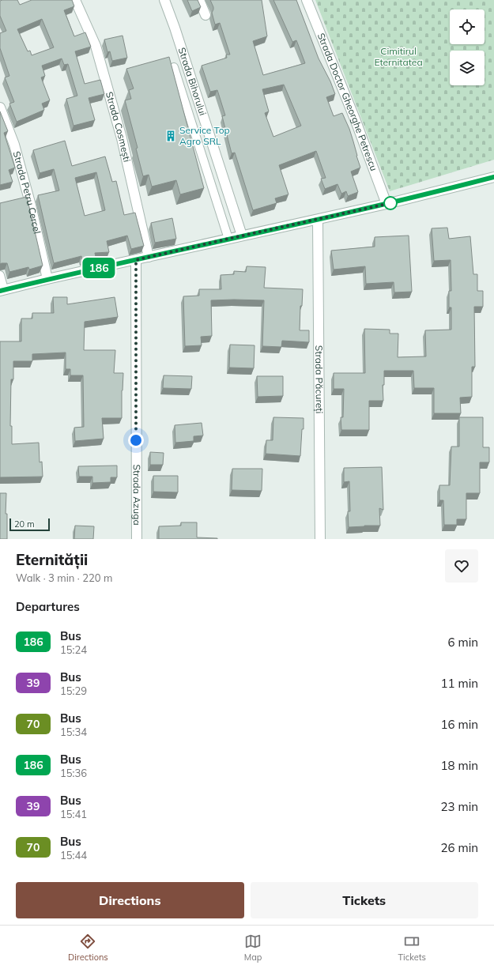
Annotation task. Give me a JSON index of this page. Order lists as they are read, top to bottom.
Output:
{
  "streets": {
    "street": [
      "Strada Bihorului",
      "Strada Doctor Gheorghe Petrescu",
      "Strada Cosmești",
      "Strada Petru Cercel",
      "Strada Păcureți",
      "Strada Azuga"
    ]
  },
  "parks": ["Cimitirul Eternitatea"],
  "places": {
    "building": ["Service Top Agro SRL"]
  },
  "lines": ["bus line 186"],
  "scale_bar": "20 m",
  "page": {
    "on_map": "186",
    "scale": "20 m",
    "heading": [
      ["Eternității", "Walk · 3 min · 220 m"],
      "Departures"
    ],
    "list": [
      {
        "mark": "186",
        "name": "Bus",
        "note": "15:24",
        "value": "6 min"
      },
      {
        "mark": "39",
        "name": "Bus",
        "note": "15:29",
        "value": "11 min"
      },
      {
        "mark": "70",
        "name": "Bus",
        "note": "15:34",
        "value": "16 min"
      },
      {
        "mark": "186",
        "name": "Bus",
        "note": "15:36",
        "value": "18 min"
      },
      {
        "mark": "39",
        "name": "Bus",
        "note": "15:41",
        "value": "23 min"
      },
      {
        "mark": "70",
        "name": "Bus",
        "note": "15:44",
        "value": "26 min"
      }
    ],
    "buttons": ["Directions", "Tickets"],
    "tabs": ["Directions", "Map", "Tickets"]
  }
}
